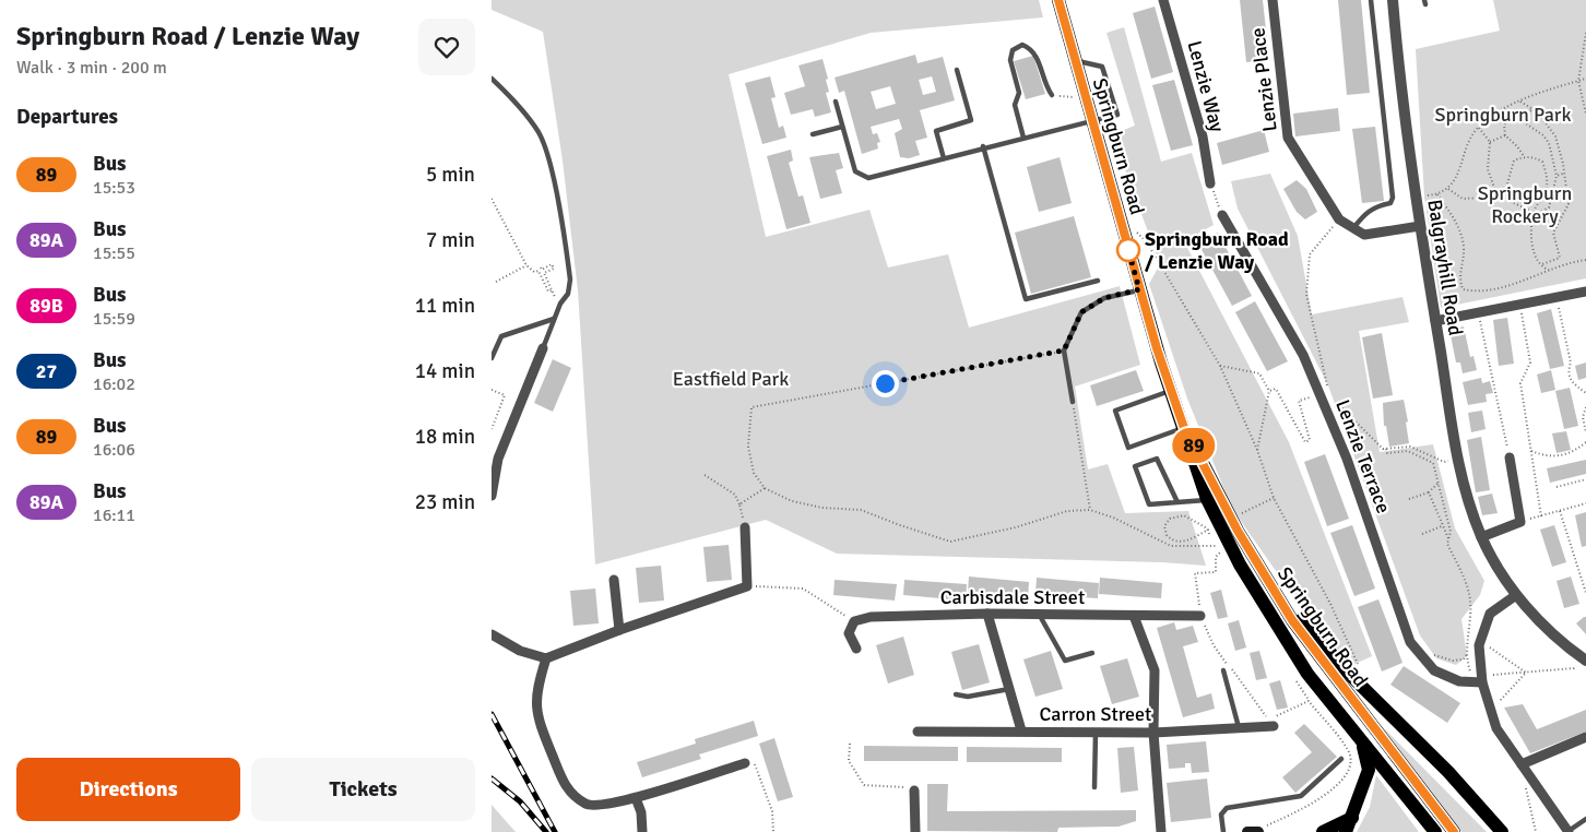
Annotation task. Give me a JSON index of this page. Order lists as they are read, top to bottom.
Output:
{
  "streets": {
    "main road": ["Springburn Road"],
    "street": [
      "Lenzie Place",
      "Lenzie Way",
      "Balgrayhill Road",
      "Lenzie Terrace",
      "Carbisdale Street",
      "Carron Street"
    ]
  },
  "crossings": [
    ["Lenzie Place", "Balgrayhill Road"]
  ],
  "parks": ["Springburn Park", "Springburn Rockery", "Eastfield Park"],
  "places": ["Springburn Road / Lenzie Way"],
  "lines": ["bus line 89"],
  "page": {
    "heading": [
      ["Springburn Road / Lenzie Way", "Walk · 3 min · 200 m"],
      "Departures"
    ],
    "on_map": "89",
    "list": [
      {
        "mark": "89",
        "name": "Bus",
        "note": "15:53",
        "value": "5 min"
      },
      {
        "mark": "89A",
        "name": "Bus",
        "note": "15:55",
        "value": "7 min"
      },
      {
        "mark": "89B",
        "name": "Bus",
        "note": "15:59",
        "value": "11 min"
      },
      {
        "mark": "27",
        "name": "Bus",
        "note": "16:02",
        "value": "14 min"
      },
      {
        "mark": "89",
        "name": "Bus",
        "note": "16:06",
        "value": "18 min"
      },
      {
        "mark": "89A",
        "name": "Bus",
        "note": "16:11",
        "value": "23 min"
      }
    ],
    "buttons": ["Directions", "Tickets"]
  }
}
